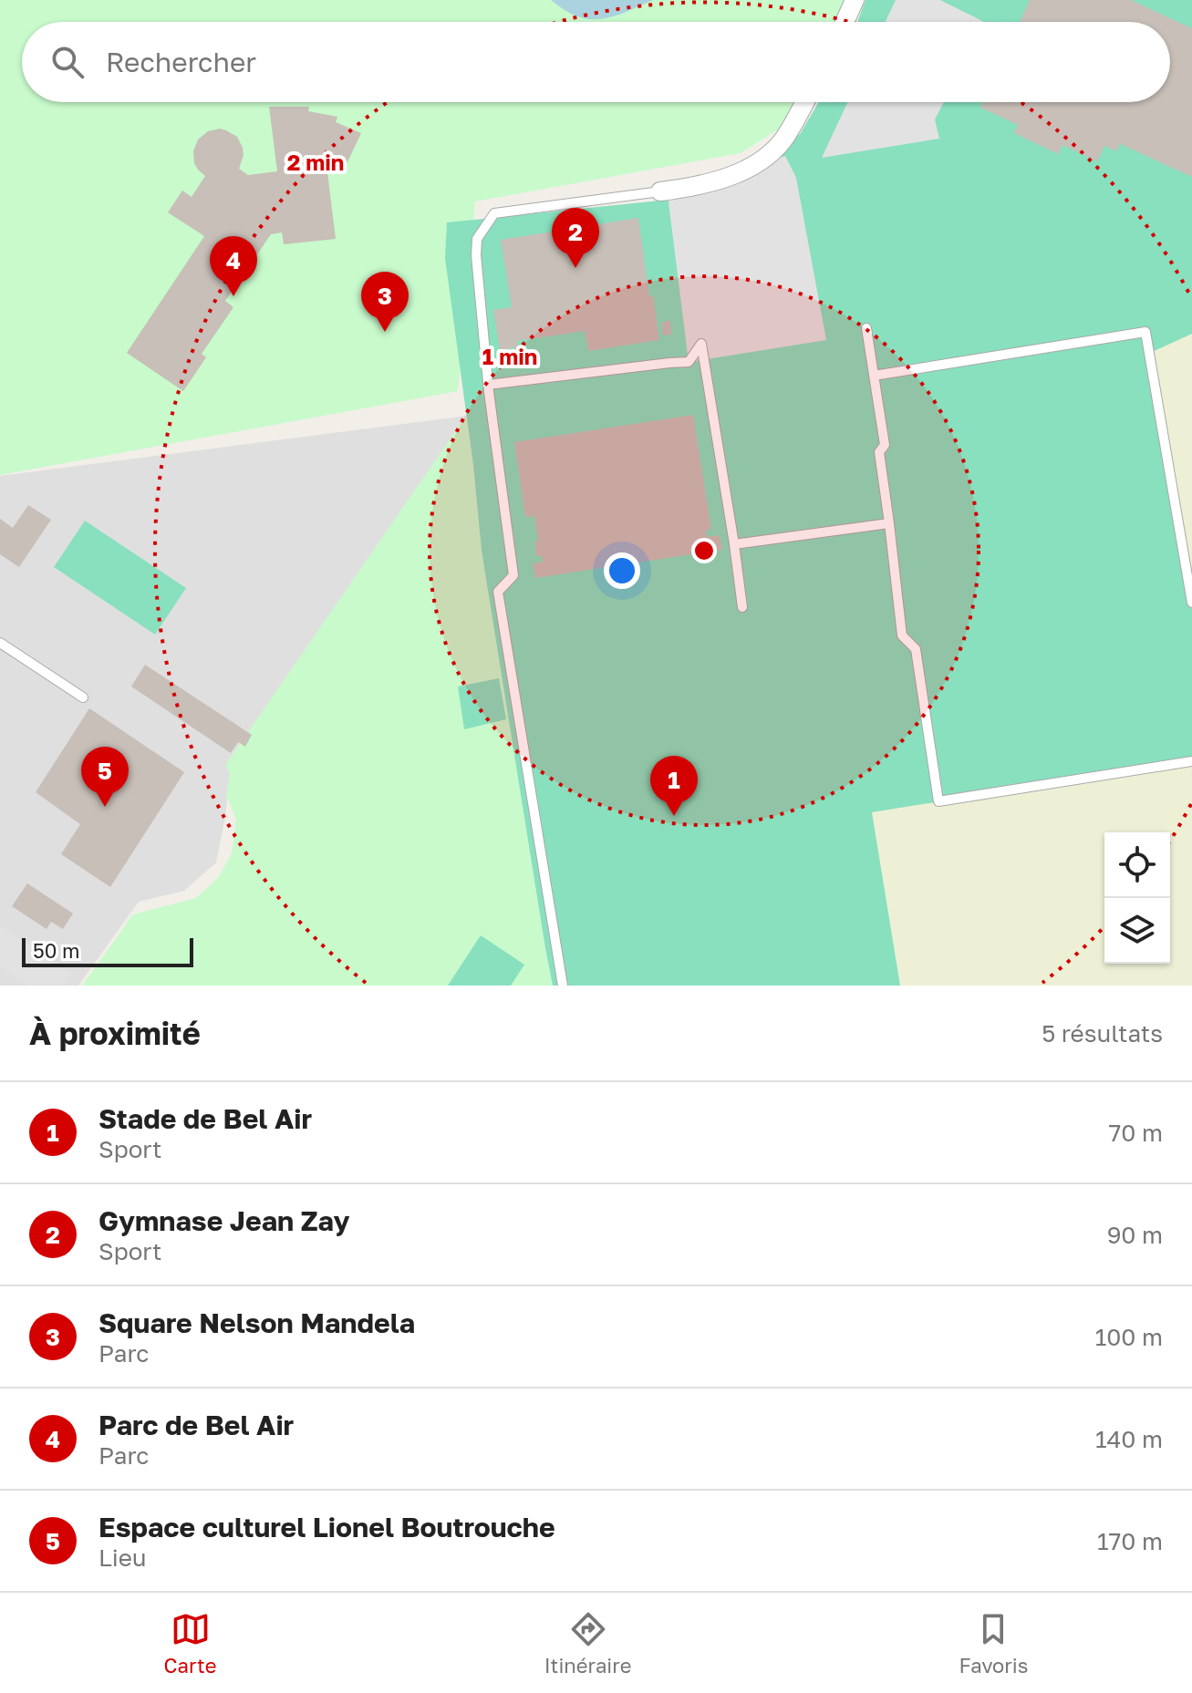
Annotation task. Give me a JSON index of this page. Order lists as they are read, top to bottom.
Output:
{
  "scale_bar": "50 m",
  "page": {
    "search": "Rechercher",
    "pins": [
      "2",
      "4",
      "3",
      "5",
      "1"
    ],
    "scale": "50 m",
    "heading": ["À proximité", "5 résultats"],
    "list": [
      {
        "mark": "1",
        "name": "Stade de Bel Air",
        "note": "Sport",
        "value": "70 m"
      },
      {
        "mark": "2",
        "name": "Gymnase Jean Zay",
        "note": "Sport",
        "value": "90 m"
      },
      {
        "mark": "3",
        "name": "Square Nelson Mandela",
        "note": "Parc",
        "value": "100 m"
      },
      {
        "mark": "4",
        "name": "Parc de Bel Air",
        "note": "Parc",
        "value": "140 m"
      },
      {
        "mark": "5",
        "name": "Espace culturel Lionel Boutrouche",
        "note": "Lieu",
        "value": "170 m"
      }
    ],
    "nav": ["Carte", "Itinéraire", "Favoris"]
  },
  "rings": ["2 min", "1 min"]
}
